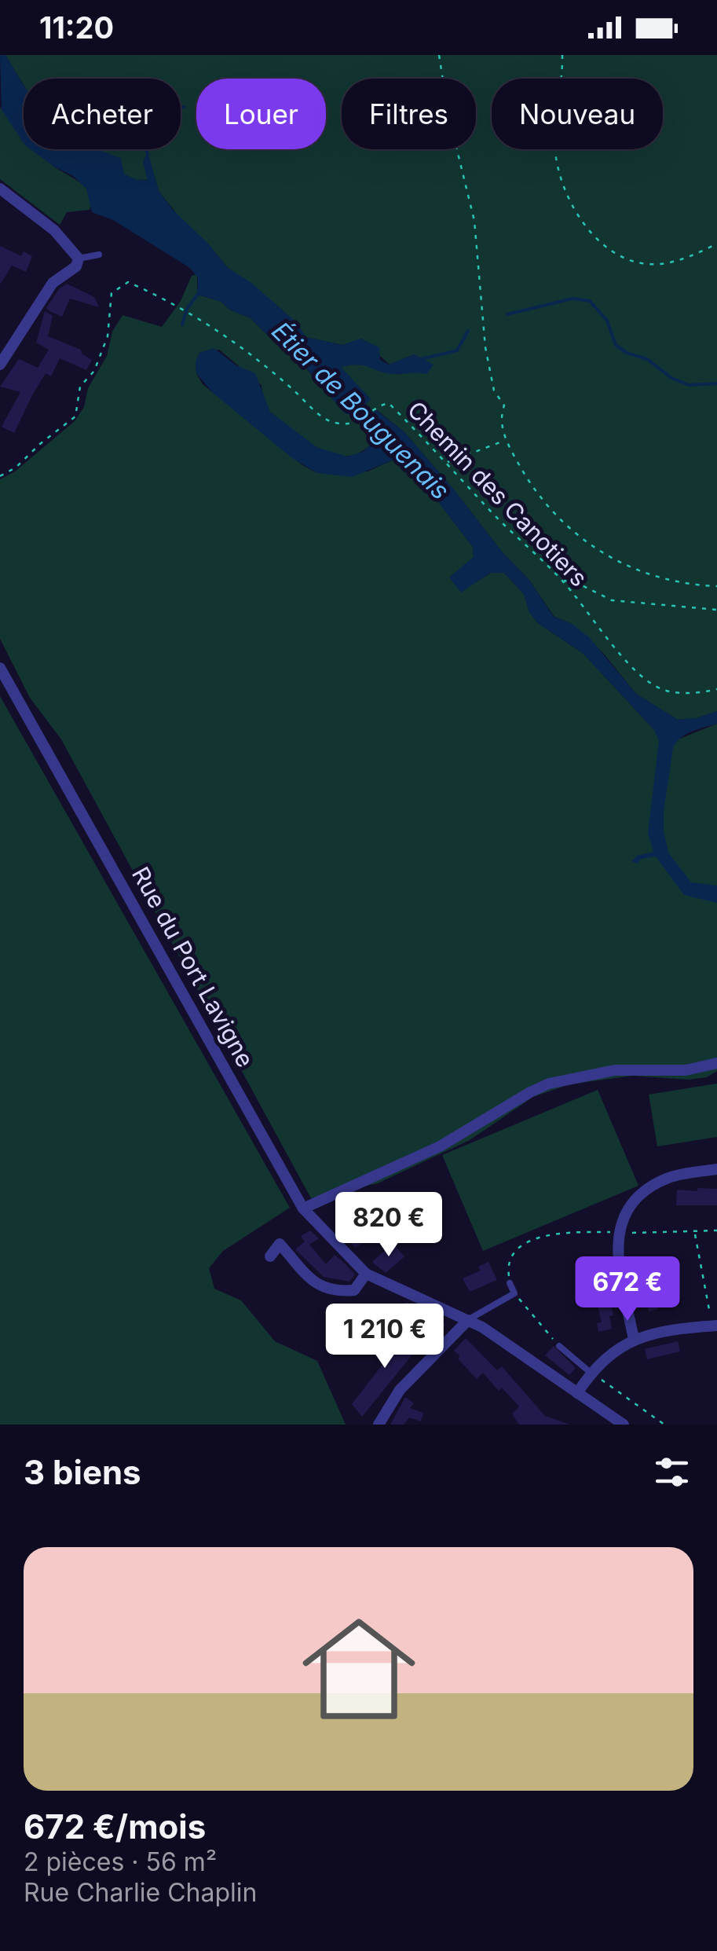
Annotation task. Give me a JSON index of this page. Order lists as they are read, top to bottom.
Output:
{
  "streets": {
    "street": ["Rue du Port Lavigne"],
    "path": ["Chemin des Canotiers"]
  },
  "water": ["Étier de Bouguenais"],
  "page": {
    "status": "11:20",
    "chip": [
      "Acheter",
      "Louer",
      "Filtres",
      "Nouveau"
    ],
    "price": ["820 €", "672 €", "1 210 €"],
    "heading": "3 biens",
    "list": [
      {
        "name": "672 €/mois",
        "note": "2 pièces · 56 m² · Rue Charlie Chaplin"
      }
    ]
  }
}
